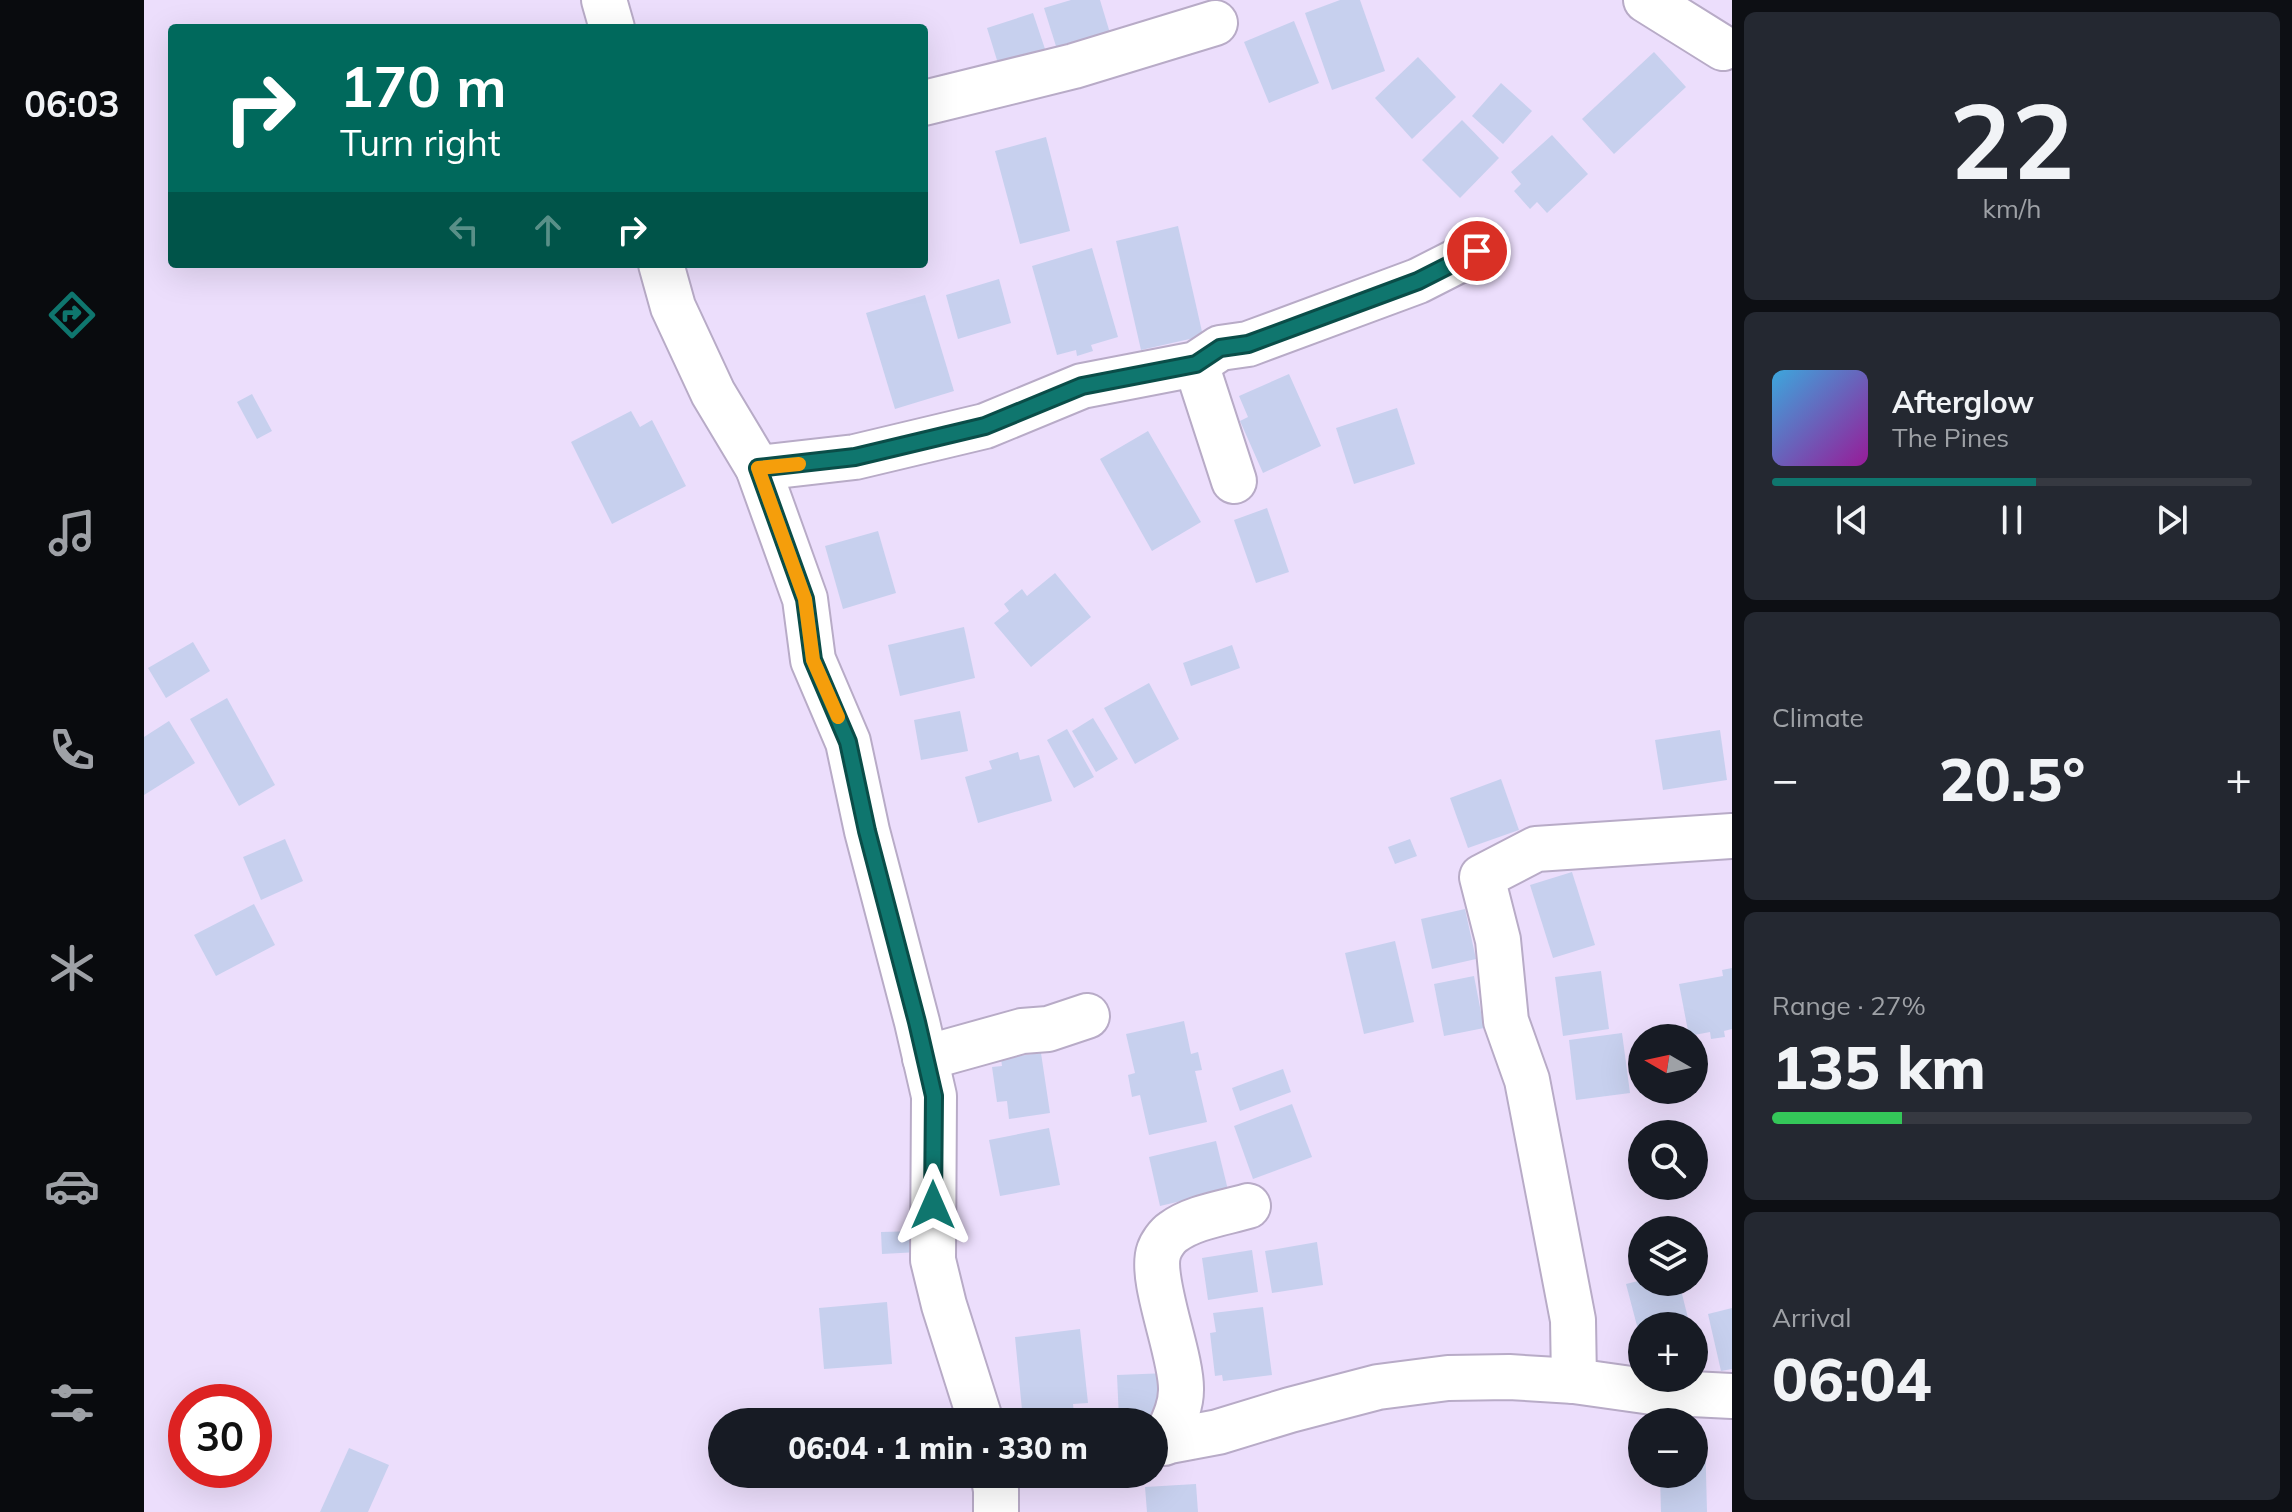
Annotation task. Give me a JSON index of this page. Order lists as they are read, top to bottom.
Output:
{
  "north": "left",
  "page": {
    "tabs": "06:03",
    "tile": [
      ["22", "km/h"],
      "Climate",
      ["Range · 27%", "135 km"],
      ["Arrival", "06:04"]
    ],
    "turn": ["170 m", "Turn right"],
    "song": ["Afterglow", "The Pines"],
    "heat": ["−", "20.5°", "+"],
    "map_buttons": ["+", "−"],
    "limit": "30",
    "trip": "06:04 · 1 min · 330 m"
  }
}
